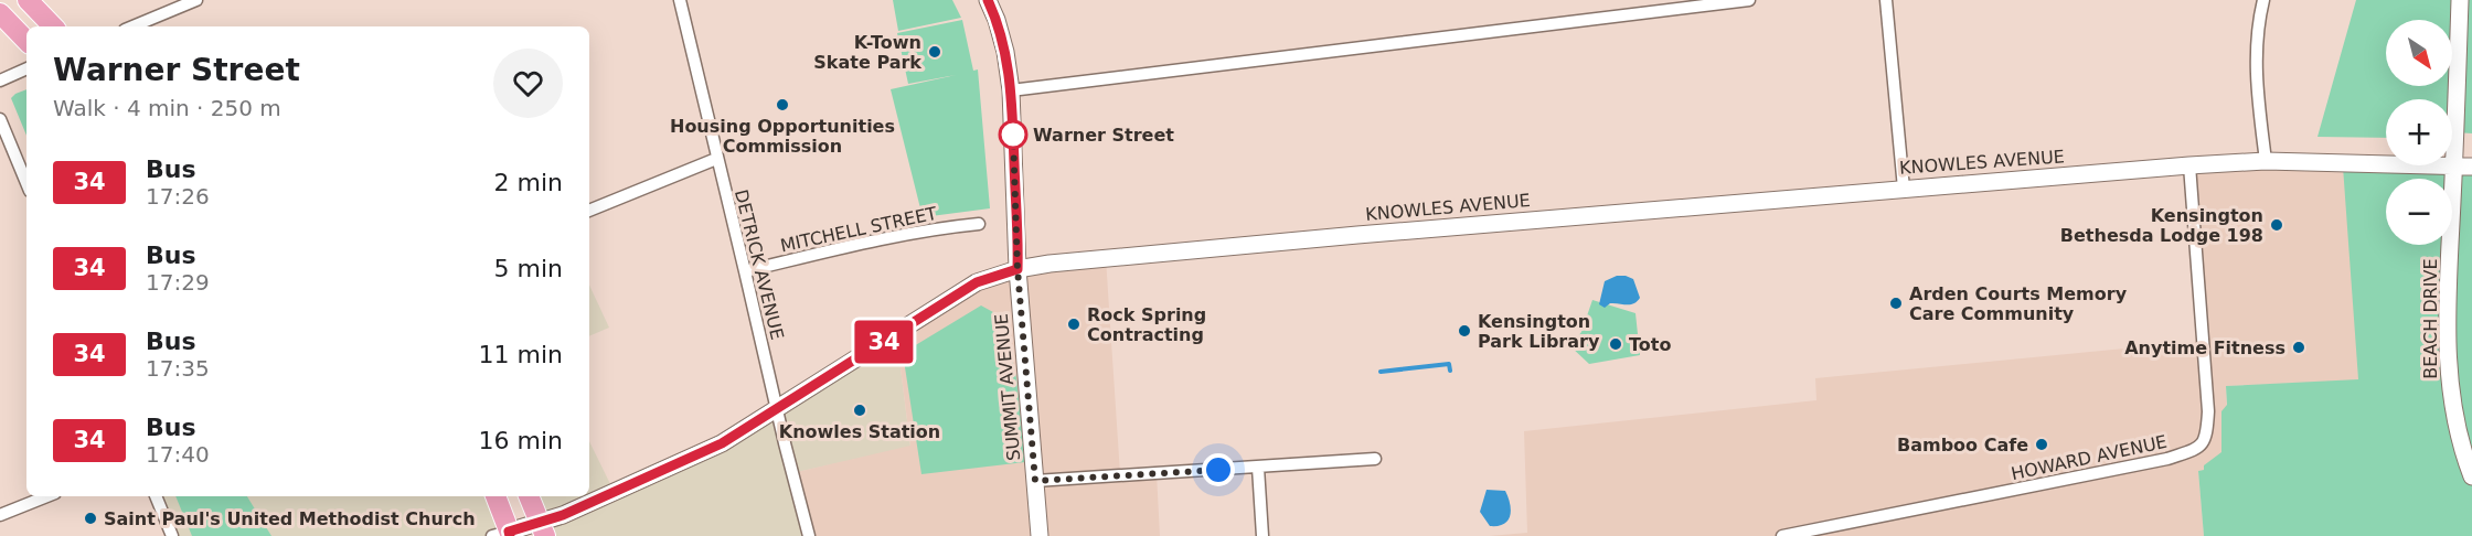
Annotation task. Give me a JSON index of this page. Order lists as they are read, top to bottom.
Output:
{
  "streets": {
    "main road": ["KNOWLES AVENUE", "BEACH DRIVE", "SUMMIT AVENUE"],
    "street": ["MITCHELL STREET", "DETRICK AVENUE", "HOWARD AVENUE"]
  },
  "crossings": [
    ["KNOWLES AVENUE", "DETRICK AVENUE"],
    ["KNOWLES AVENUE", "BEACH DRIVE"],
    ["KNOWLES AVENUE", "SUMMIT AVENUE"],
    ["KNOWLES AVENUE", "HOWARD AVENUE"],
    ["MITCHELL STREET", "DETRICK AVENUE"]
  ],
  "places": [
    "K-Town Skate Park",
    "Housing Opportunities Commission",
    "Warner Street",
    "Kensington Bethesda Lodge 198",
    "Arden Courts Memory Care Community",
    "Rock Spring Contracting",
    "Kensington Park Library",
    "Toto",
    "Anytime Fitness",
    "Knowles Station",
    "Bamboo Cafe",
    "Saint Paul's United Methodist Church"
  ],
  "lines": ["bus line 34"],
  "north": "bottom right",
  "page": {
    "on_map": "34",
    "map_buttons": ["+", "−"],
    "heading": ["Warner Street", "Walk · 4 min · 250 m"],
    "list": [
      {
        "mark": "34",
        "name": "Bus",
        "note": "17:26",
        "value": "2 min"
      },
      {
        "mark": "34",
        "name": "Bus",
        "note": "17:29",
        "value": "5 min"
      },
      {
        "mark": "34",
        "name": "Bus",
        "note": "17:35",
        "value": "11 min"
      },
      {
        "mark": "34",
        "name": "Bus",
        "note": "17:40",
        "value": "16 min"
      }
    ]
  }
}
